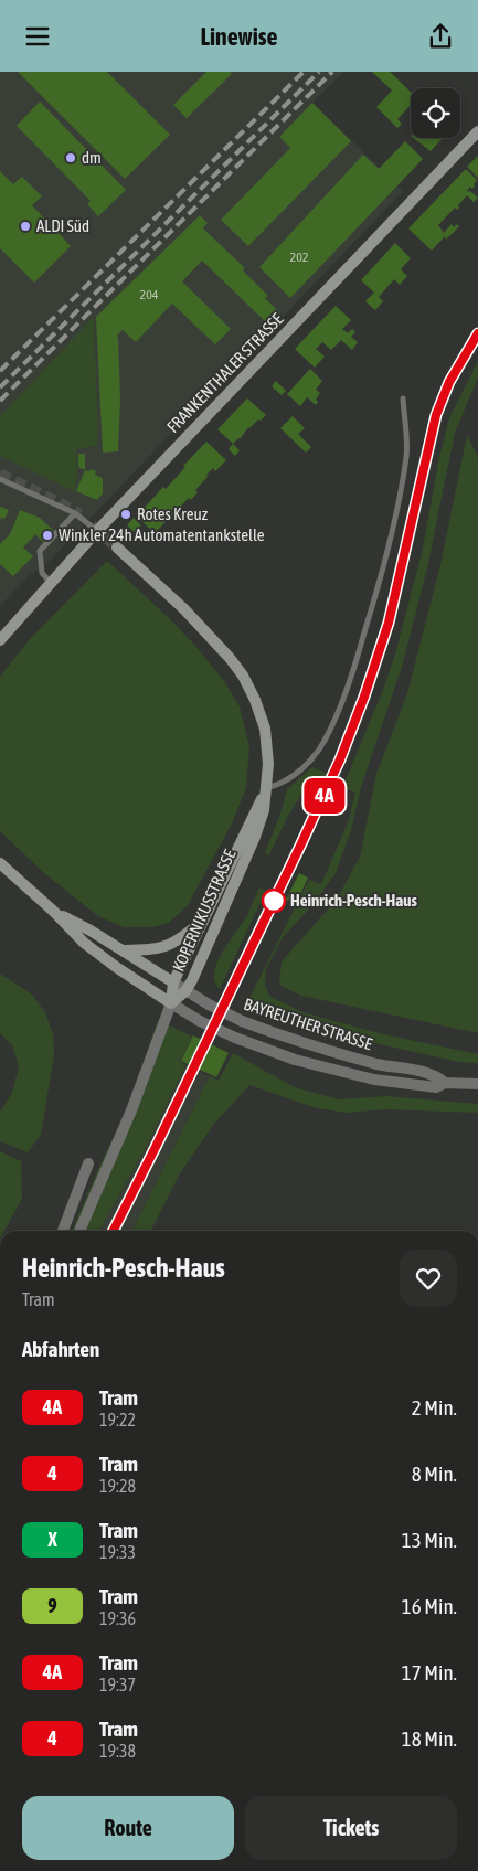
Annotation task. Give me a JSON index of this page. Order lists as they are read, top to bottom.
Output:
{
  "streets": {
    "street": ["FRANKENTHALER STRASSE", "KOPERNIKUSSTRASSE", "BAYREUTHER STRASSE"]
  },
  "crossings": [
    ["KOPERNIKUSSTRASSE", "BAYREUTHER STRASSE"]
  ],
  "places": [
    "dm",
    "ALDI Süd",
    "Rotes Kreuz",
    "Winkler 24h Automatentankstelle",
    "Heinrich-Pesch-Haus"
  ],
  "lines": ["tram line 4A"],
  "house_numbers": ["202", "204"],
  "page": {
    "header": "Linewise",
    "on_map": "4A",
    "heading": [
      ["Heinrich-Pesch-Haus", "Tram"],
      "Abfahrten"
    ],
    "list": [
      {
        "mark": "4A",
        "name": "Tram",
        "note": "19:22",
        "value": "2 Min."
      },
      {
        "mark": "4",
        "name": "Tram",
        "note": "19:28",
        "value": "8 Min."
      },
      {
        "mark": "X",
        "name": "Tram",
        "note": "19:33",
        "value": "13 Min."
      },
      {
        "mark": "9",
        "name": "Tram",
        "note": "19:36",
        "value": "16 Min."
      },
      {
        "mark": "4A",
        "name": "Tram",
        "note": "19:37",
        "value": "17 Min."
      },
      {
        "mark": "4",
        "name": "Tram",
        "note": "19:38",
        "value": "18 Min."
      }
    ],
    "buttons": ["Route", "Tickets"]
  }
}
